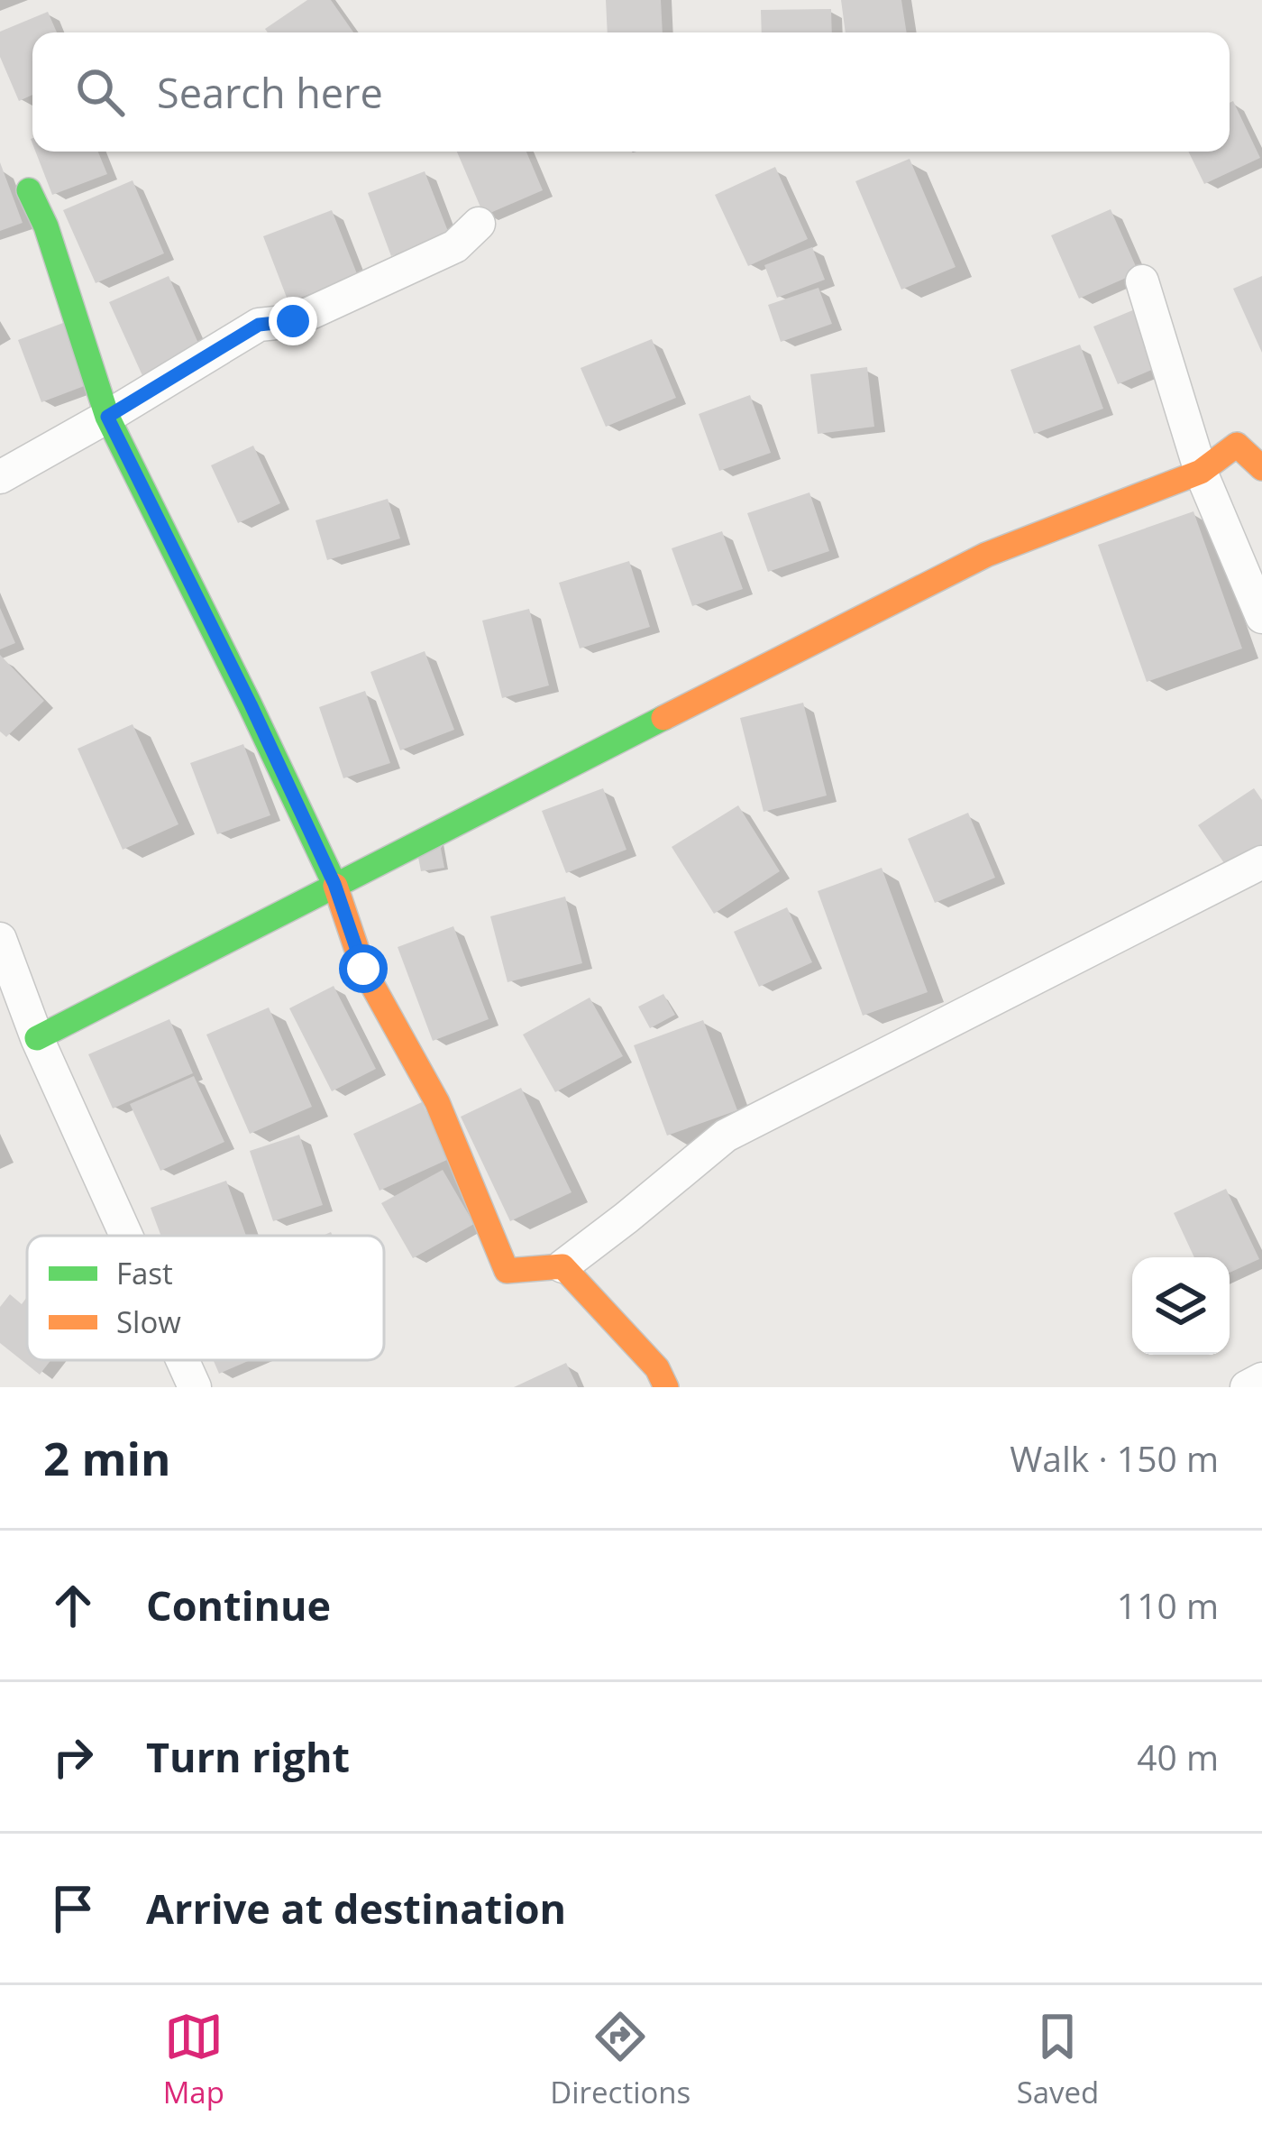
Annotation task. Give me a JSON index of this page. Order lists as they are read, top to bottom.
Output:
{
  "legend": ["Fast", "Slow"],
  "page": {
    "search": "Search here",
    "heading": ["2 min", "Walk · 150 m"],
    "list": [
      ["Continue", "110 m"],
      ["Turn right", "40 m"],
      "Arrive at destination"
    ],
    "nav": ["Map", "Directions", "Saved"]
  }
}
